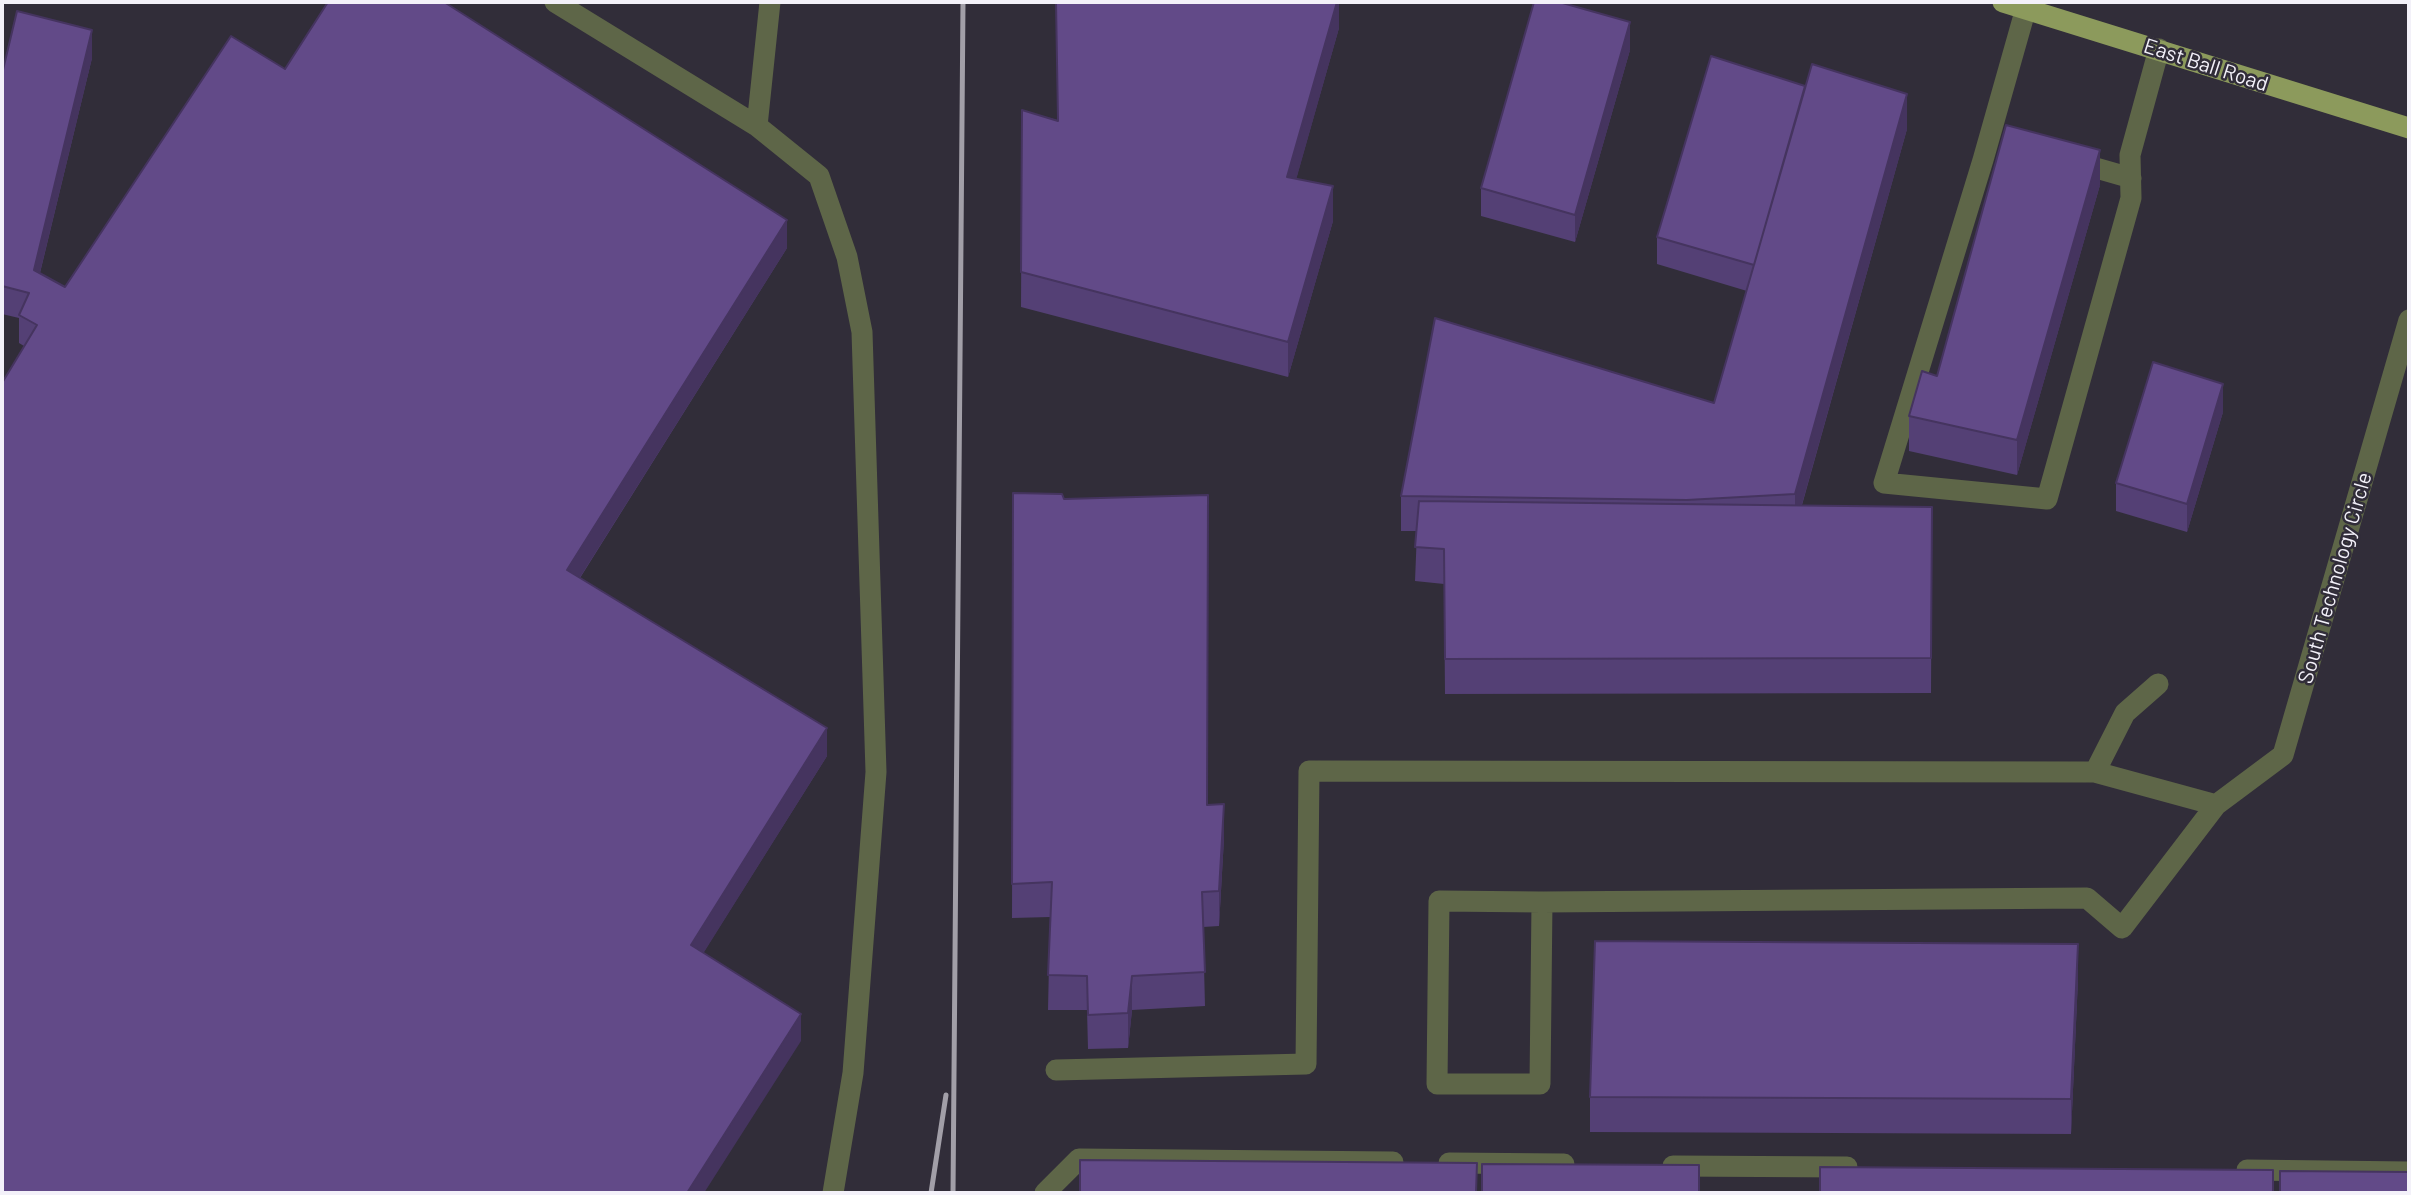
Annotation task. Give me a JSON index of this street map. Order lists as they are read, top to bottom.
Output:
{
  "streets": {
    "main road": ["East Ball Road"],
    "street": ["South Technology Circle"]
  }
}
